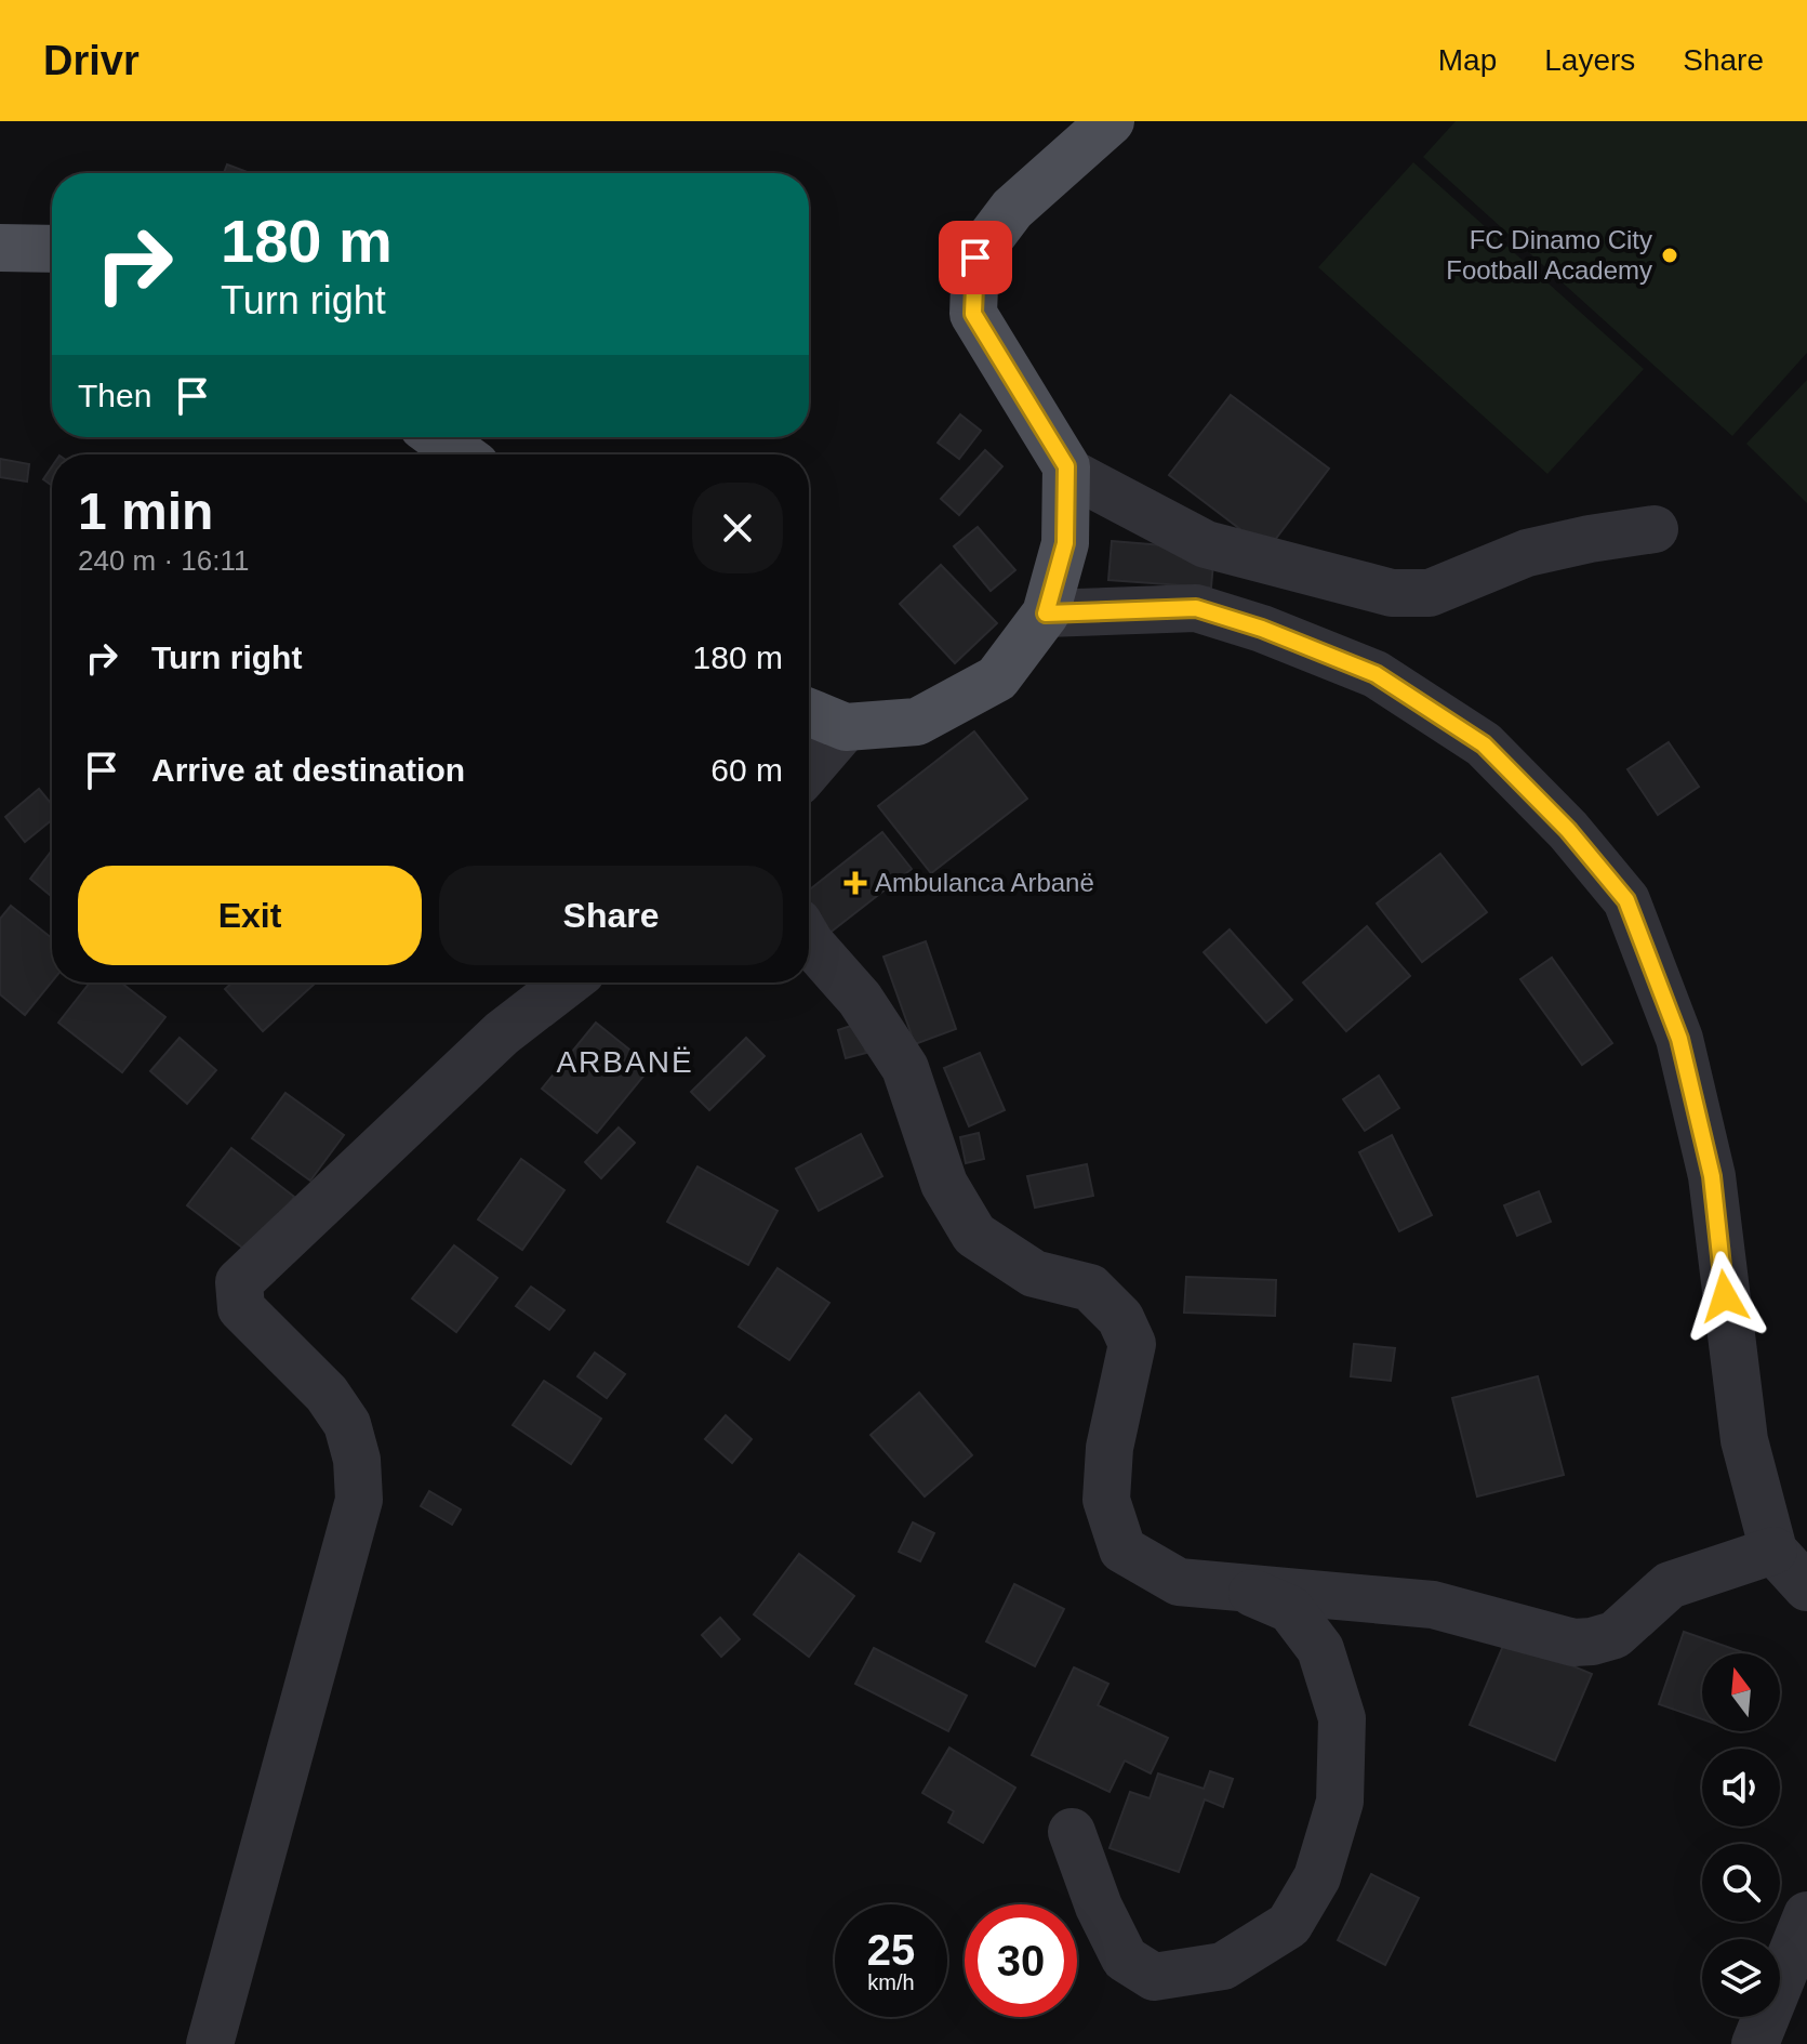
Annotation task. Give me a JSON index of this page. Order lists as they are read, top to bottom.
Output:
{
  "districts": ["ARBANË"],
  "places": {
    "other": ["FC Dinamo City Football Academy"],
    "health": ["Ambulanca Arbanë"]
  },
  "north": "top",
  "page": {
    "header": "Drivr",
    "nav": ["Map", "Layers", "Share"],
    "turn": ["180 m", "Turn right"],
    "then": "Then",
    "heading": ["1 min", "240 m · 16:11"],
    "list": [
      {
        "name": "Turn right",
        "value": "180 m"
      },
      {
        "name": "Arrive at destination",
        "value": "60 m"
      }
    ],
    "buttons": ["Exit", "Share"],
    "speed": "25 km/h",
    "limit": "30"
  }
}
